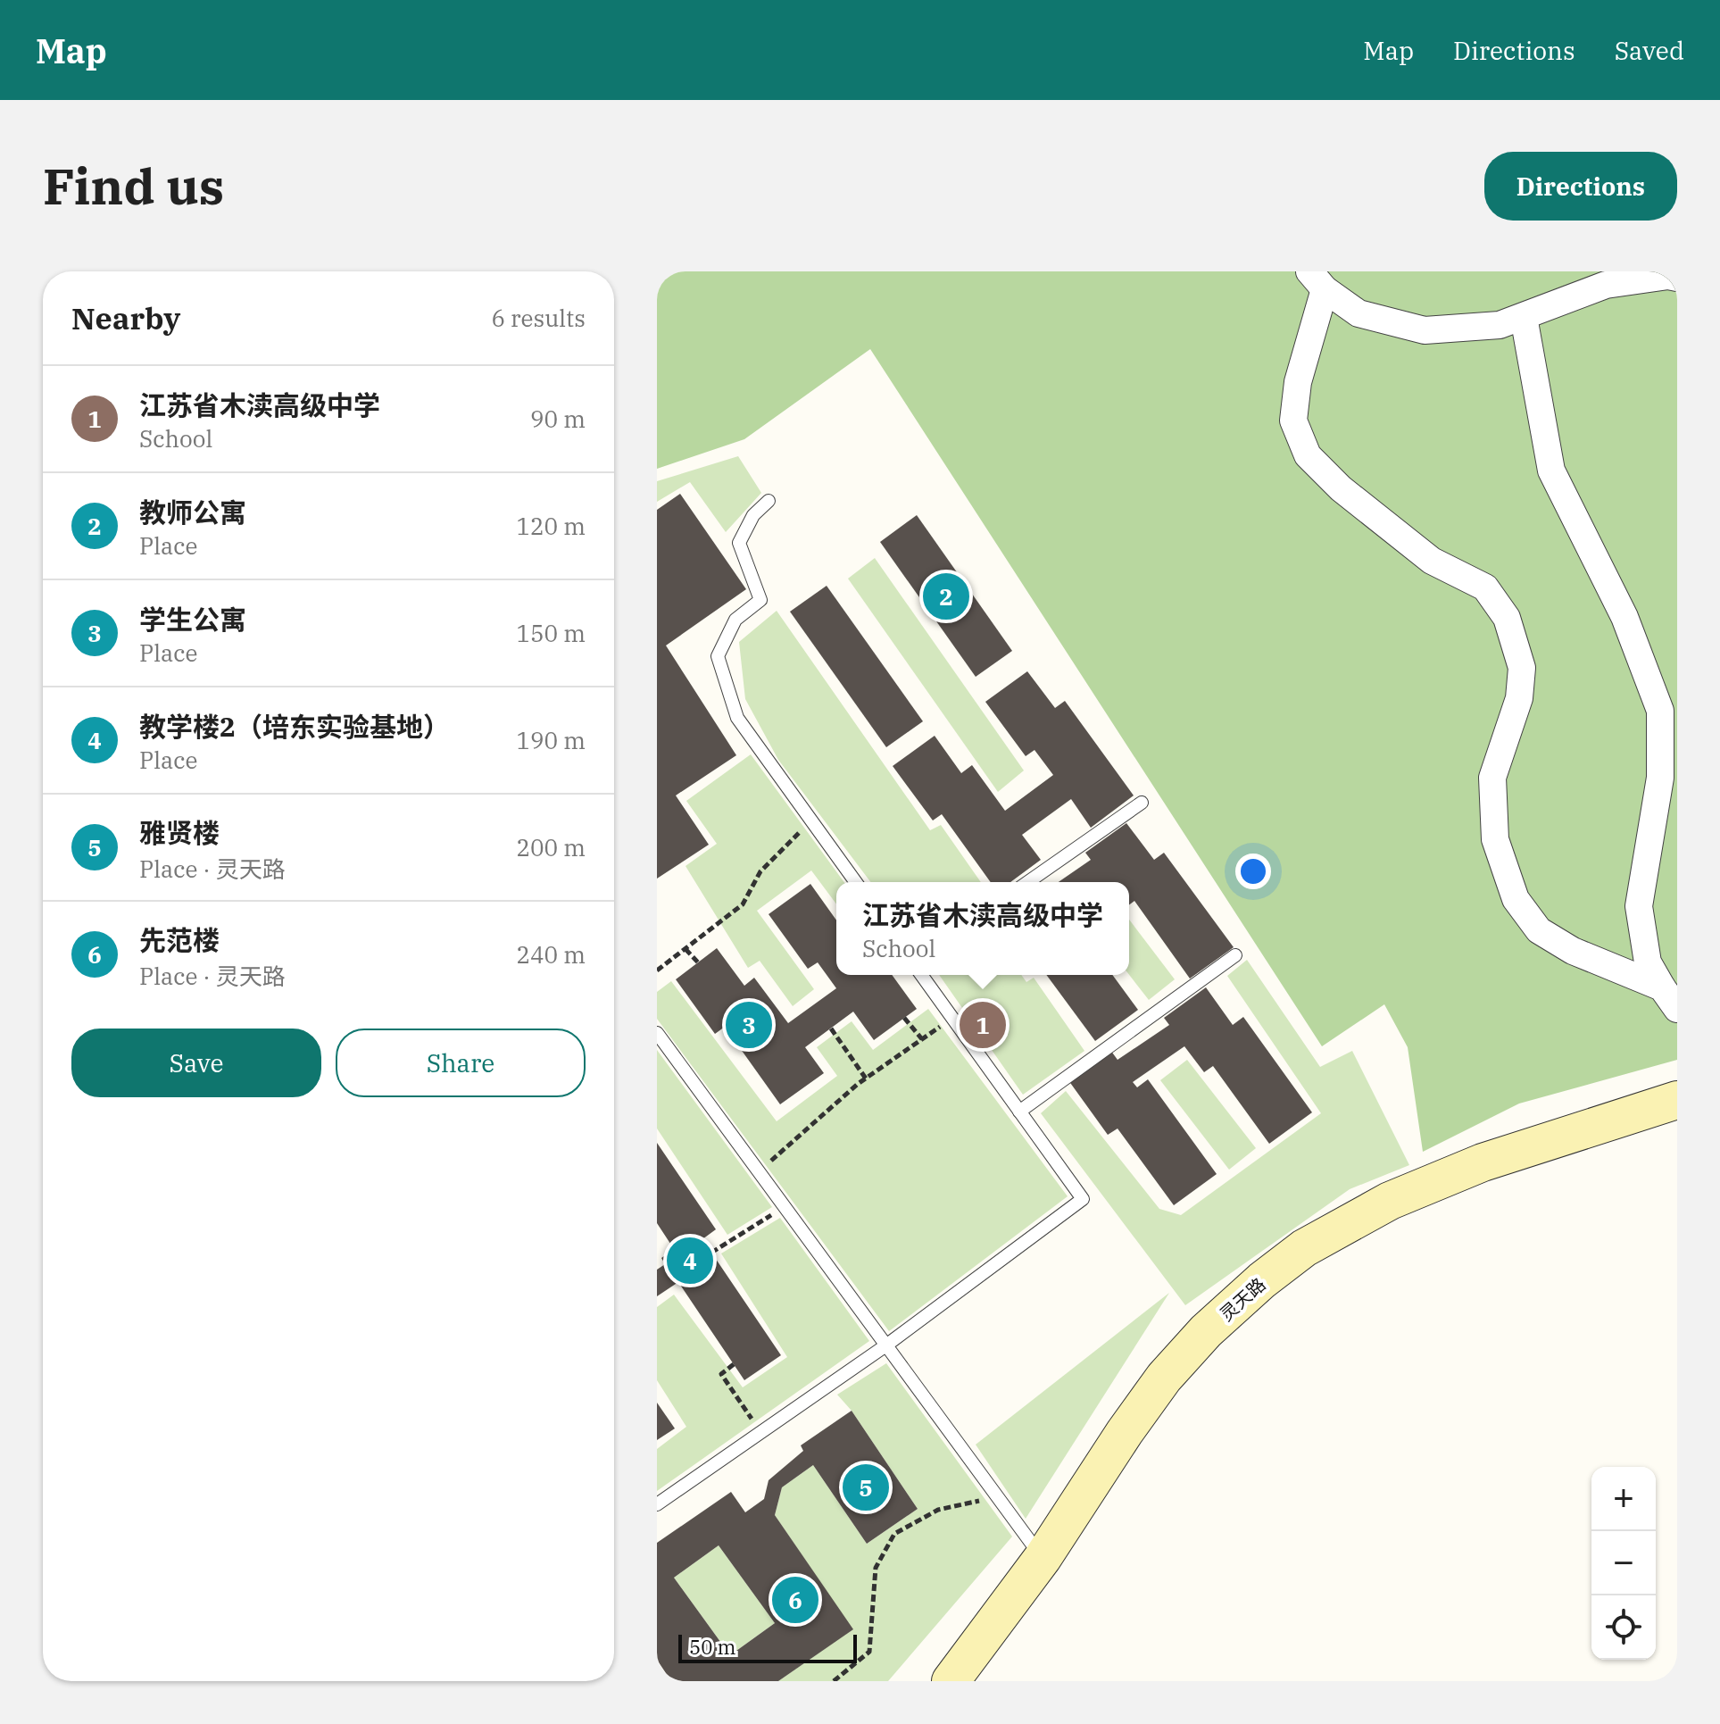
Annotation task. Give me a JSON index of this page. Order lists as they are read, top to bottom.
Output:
{
  "streets": {
    "street": ["灵天路"]
  },
  "scale_bar": "50 m",
  "page": {
    "header": "Map",
    "nav": ["Map", "Directions", "Saved"],
    "buttons": [
      "Directions",
      ["Save", "Share"]
    ],
    "title": "Find us",
    "heading": ["Nearby", "6 results"],
    "list": [
      {
        "mark": "1",
        "name": "江苏省木渎高级中学",
        "note": "School",
        "value": "90 m"
      },
      {
        "mark": "2",
        "name": "教师公寓",
        "note": "Place",
        "value": "120 m"
      },
      {
        "mark": "3",
        "name": "学生公寓",
        "note": "Place",
        "value": "150 m"
      },
      {
        "mark": "4",
        "name": "教学楼2（培东实验基地）",
        "note": "Place",
        "value": "190 m"
      },
      {
        "mark": "5",
        "name": "雅贤楼",
        "note": "Place · 灵天路",
        "value": "200 m"
      },
      {
        "mark": "6",
        "name": "先范楼",
        "note": "Place · 灵天路",
        "value": "240 m"
      }
    ],
    "pins": [
      "2",
      "1",
      "3",
      "4",
      "5",
      "6"
    ],
    "popup": ["江苏省木渎高级中学", "School"],
    "map_buttons": ["+", "−"],
    "scale": "50 m"
  }
}
